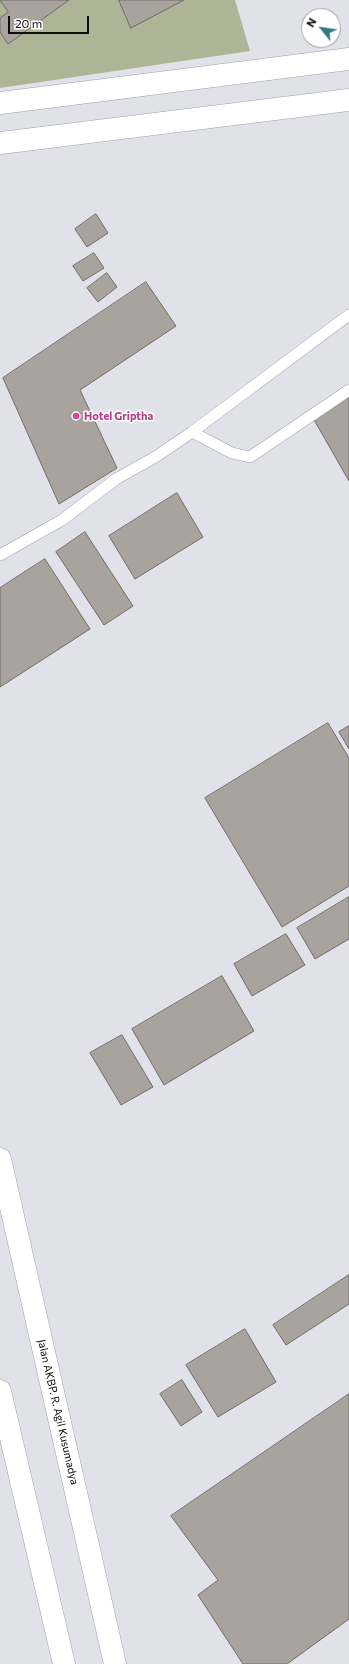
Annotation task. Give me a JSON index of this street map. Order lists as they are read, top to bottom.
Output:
{
  "streets": {
    "main road": ["Jalan AKBP. R. Agil Kusumadya"]
  },
  "places": ["Hotel Griptha"],
  "scale_bar": "20 m",
  "north": "top left"
}
